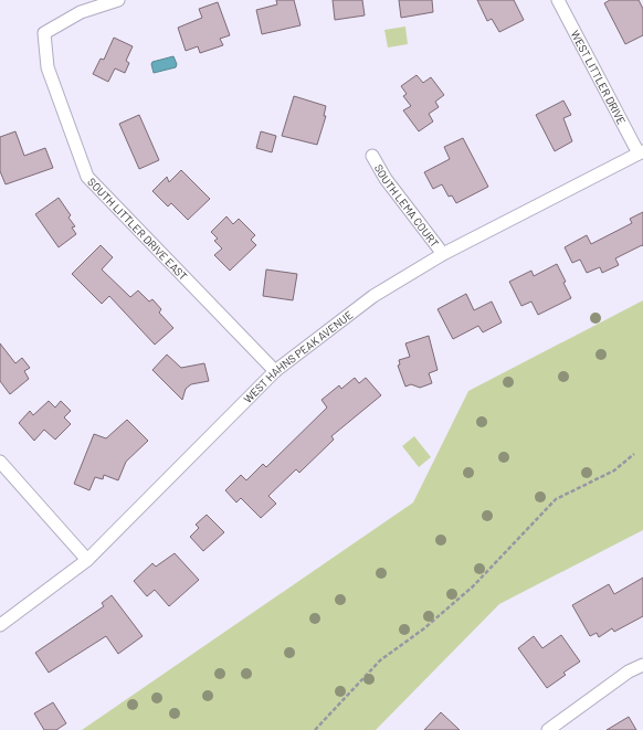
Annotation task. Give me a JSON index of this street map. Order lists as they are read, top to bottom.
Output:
{
  "streets": {
    "street": [
      "WEST LITTLER DRIVE",
      "SOUTH LEMA COURT",
      "SOUTH LITTLER DRIVE EAST",
      "WEST HAHNS PEAK AVENUE"
    ]
  },
  "crossings": [
    ["WEST LITTLER DRIVE", "WEST HAHNS PEAK AVENUE"],
    ["SOUTH LEMA COURT", "WEST HAHNS PEAK AVENUE"],
    ["SOUTH LITTLER DRIVE EAST", "WEST HAHNS PEAK AVENUE"]
  ]
}
